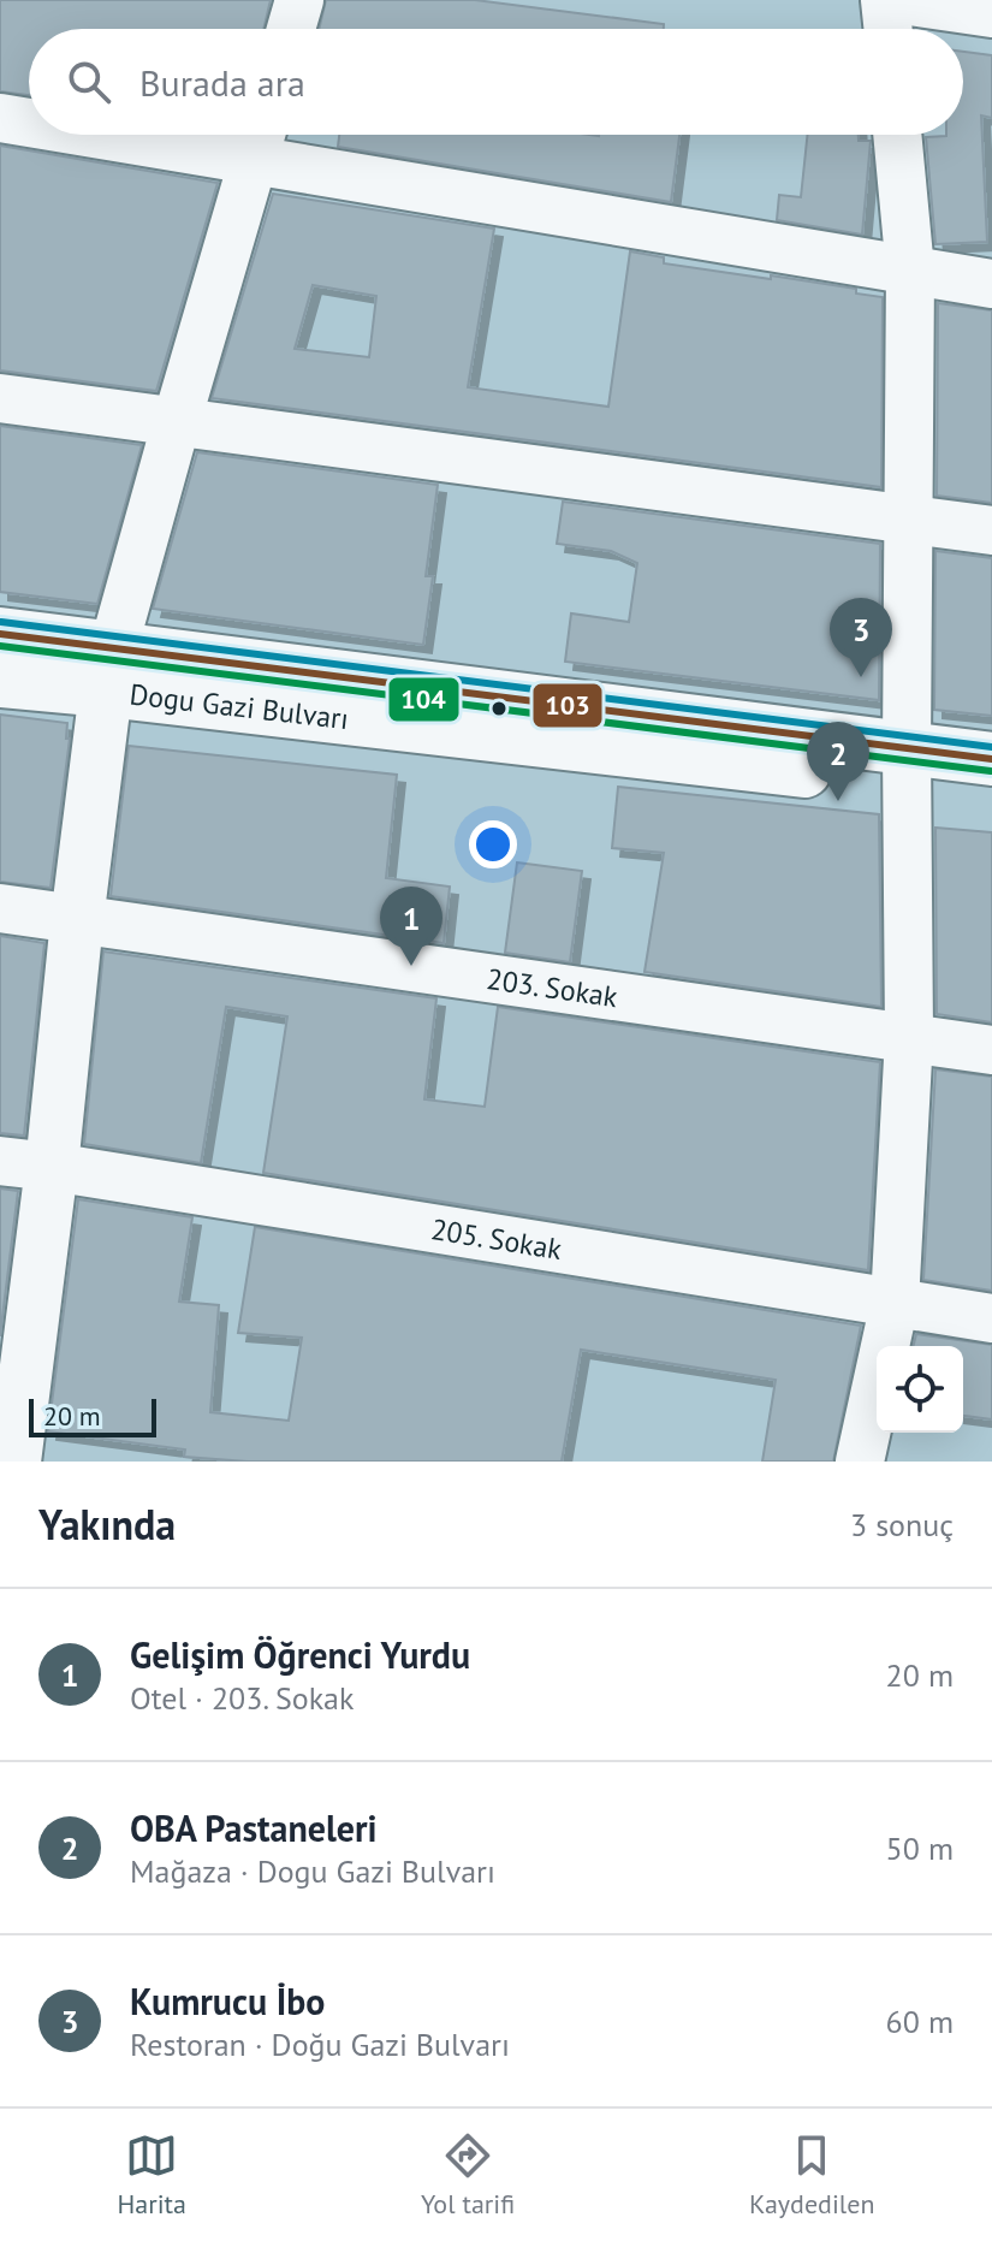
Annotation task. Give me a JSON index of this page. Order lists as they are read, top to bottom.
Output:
{
  "streets": {
    "main road": ["Dogu Gazi Bulvarı"],
    "street": ["203. Sokak", "205. Sokak"]
  },
  "lines": ["transit line 103", "transit line 104"],
  "scale_bar": "20 m",
  "page": {
    "search": "Burada ara",
    "pins": ["3", "2", "1"],
    "scale": "20 m",
    "heading": ["Yakında", "3 sonuç"],
    "list": [
      {
        "mark": "1",
        "name": "Gelişim Öğrenci Yurdu",
        "note": "Otel · 203. Sokak",
        "value": "20 m"
      },
      {
        "mark": "2",
        "name": "OBA Pastaneleri",
        "note": "Mağaza · Dogu Gazi Bulvarı",
        "value": "50 m"
      },
      {
        "mark": "3",
        "name": "Kumrucu İbo",
        "note": "Restoran · Doğu Gazi Bulvarı",
        "value": "60 m"
      }
    ],
    "nav": ["Harita", "Yol tarifi", "Kaydedilen"]
  }
}
